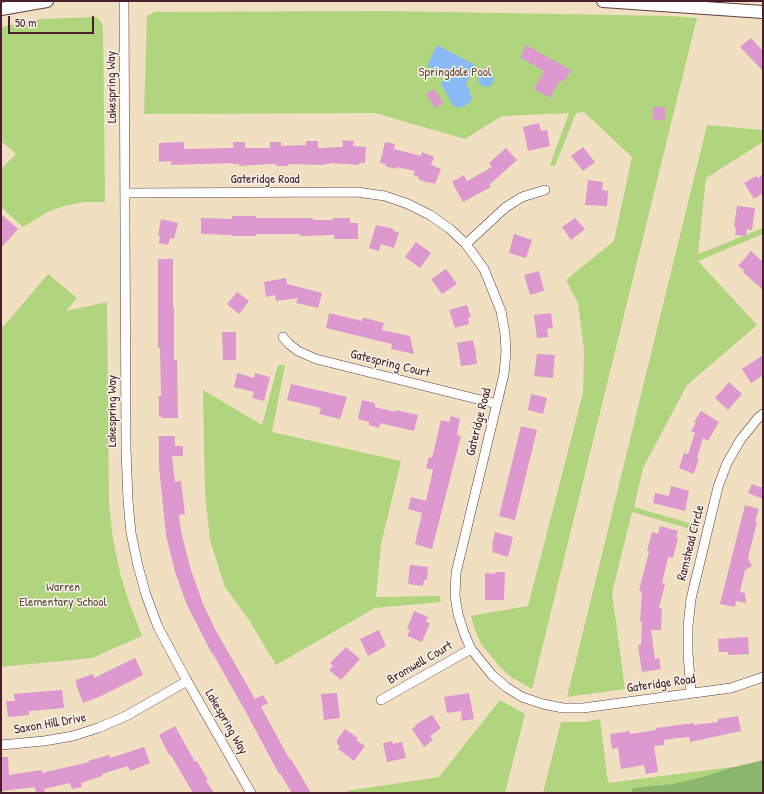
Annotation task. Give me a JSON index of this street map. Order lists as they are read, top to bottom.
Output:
{
  "streets": {
    "street": [
      "Lakespring Way",
      "Gateridge Road",
      "Gatespring Court",
      "Ramshead Circle",
      "Bromwell Court",
      "Saxon Hill Drive"
    ]
  },
  "crossings": [
    ["Lakespring Way", "Gateridge Road"],
    ["Lakespring Way", "Saxon Hill Drive"],
    ["Gateridge Road", "Gatespring Court"],
    ["Gateridge Road", "Ramshead Circle"],
    ["Gateridge Road", "Bromwell Court"]
  ],
  "parks": ["Springdale Pool", "Warren Elementary School"],
  "scale_bar": "50 m"
}
